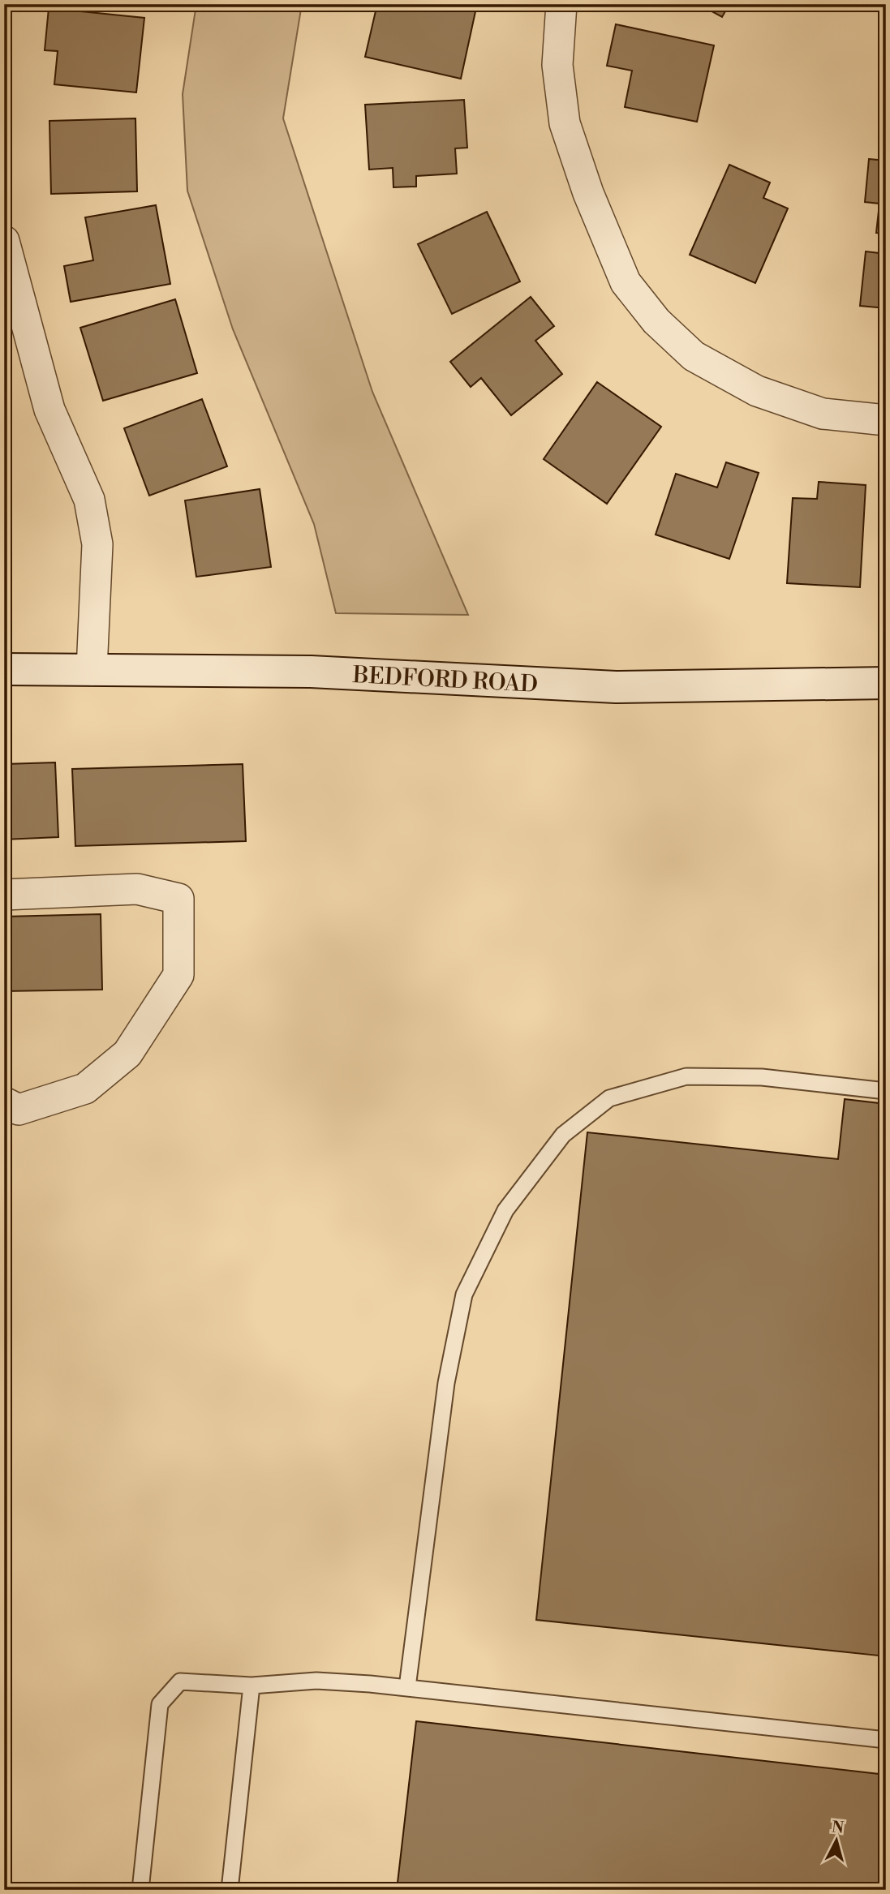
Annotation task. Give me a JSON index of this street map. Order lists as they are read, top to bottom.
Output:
{
  "streets": {
    "main road": ["BEDFORD ROAD"]
  },
  "north": "top"
}
